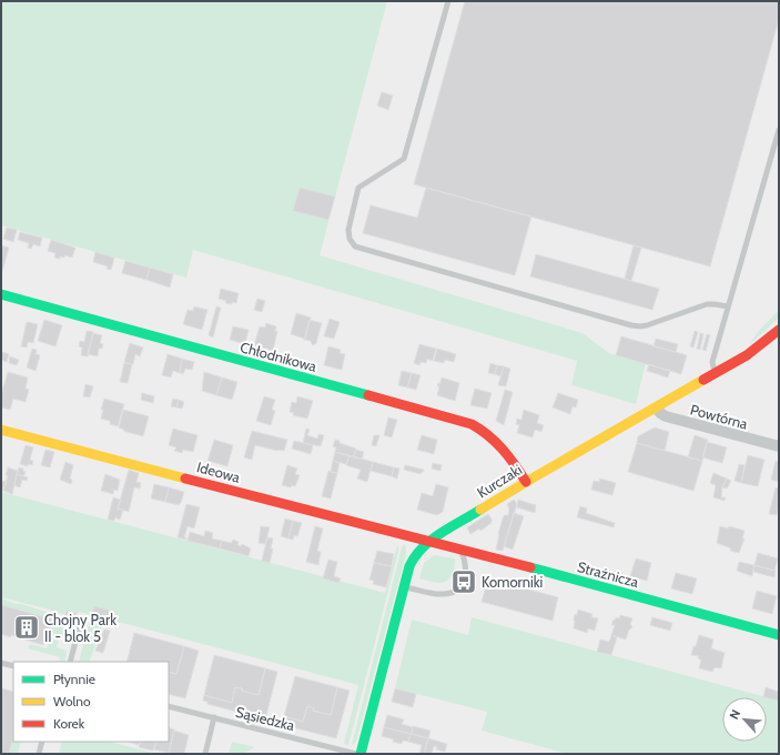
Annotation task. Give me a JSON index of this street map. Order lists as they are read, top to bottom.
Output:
{
  "streets": {
    "street": [
      "Chłodnikowa",
      "Powtórna",
      "Ideowa",
      "Kurczaki",
      "Strażnicza"
    ],
    "lane": ["Sąsiedzka"]
  },
  "crossings": [
    ["Chłodnikowa", "Kurczaki"],
    ["Powtórna", "Kurczaki"],
    ["Ideowa", "Kurczaki"],
    ["Ideowa", "Strażnicza"],
    ["Kurczaki", "Strażnicza"]
  ],
  "places": {
    "bus stop": ["Komorniki"],
    "building": ["Chojny Park II - blok 5"]
  },
  "legend": ["Płynnie", "Wolno", "Korek"],
  "north": "top left"
}
